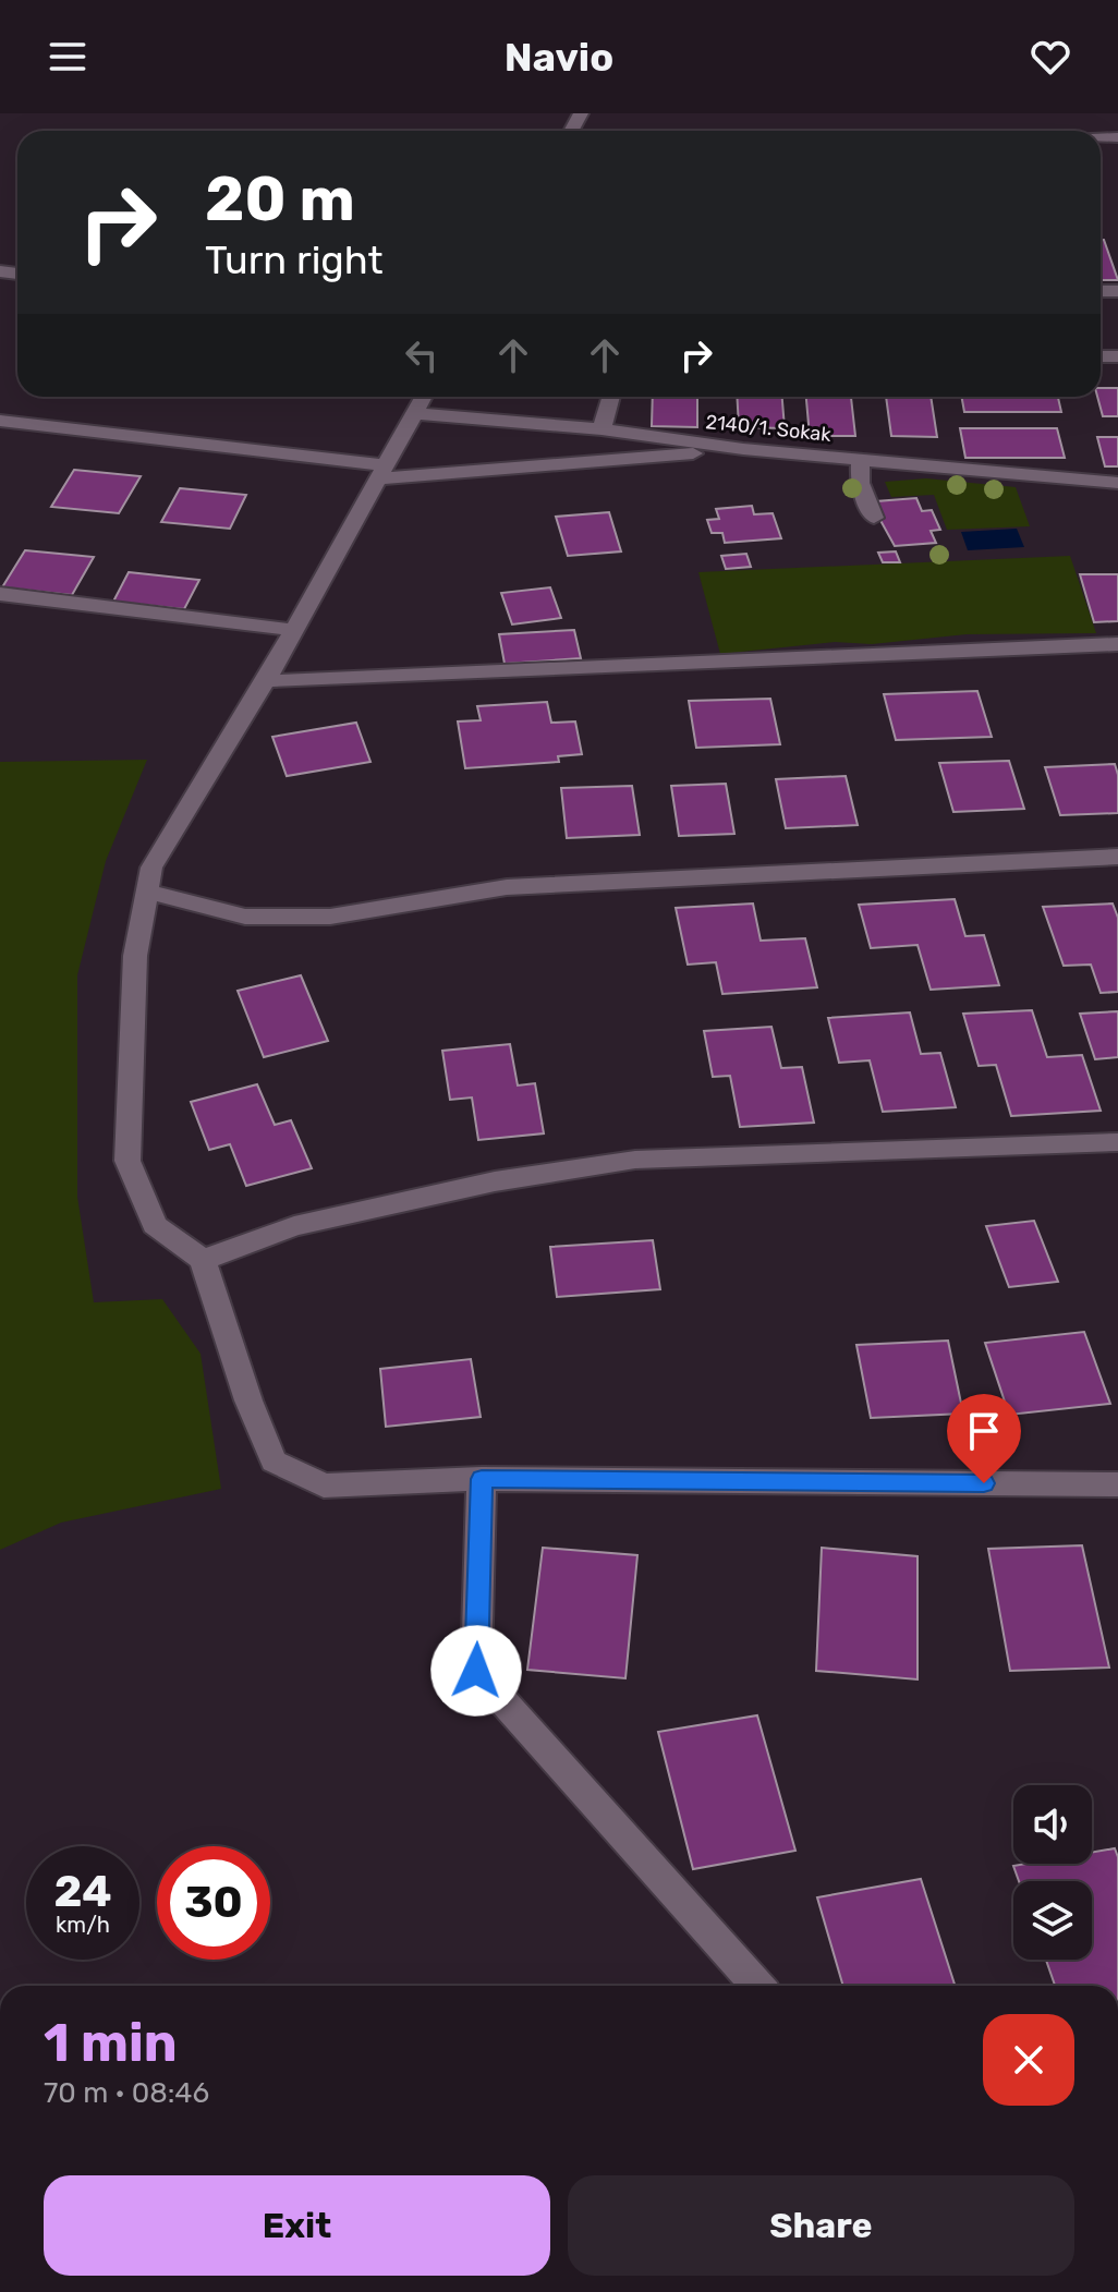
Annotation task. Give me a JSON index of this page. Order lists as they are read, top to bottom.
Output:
{
  "streets": {
    "street": ["2140/1. Sokak"]
  },
  "page": {
    "header": "Navio",
    "turn": ["20 m", "Turn right"],
    "speed": "24 km/h",
    "limit": "30",
    "heading": ["1 min", "70 m · 08:46"],
    "buttons": ["Exit", "Share"]
  }
}
